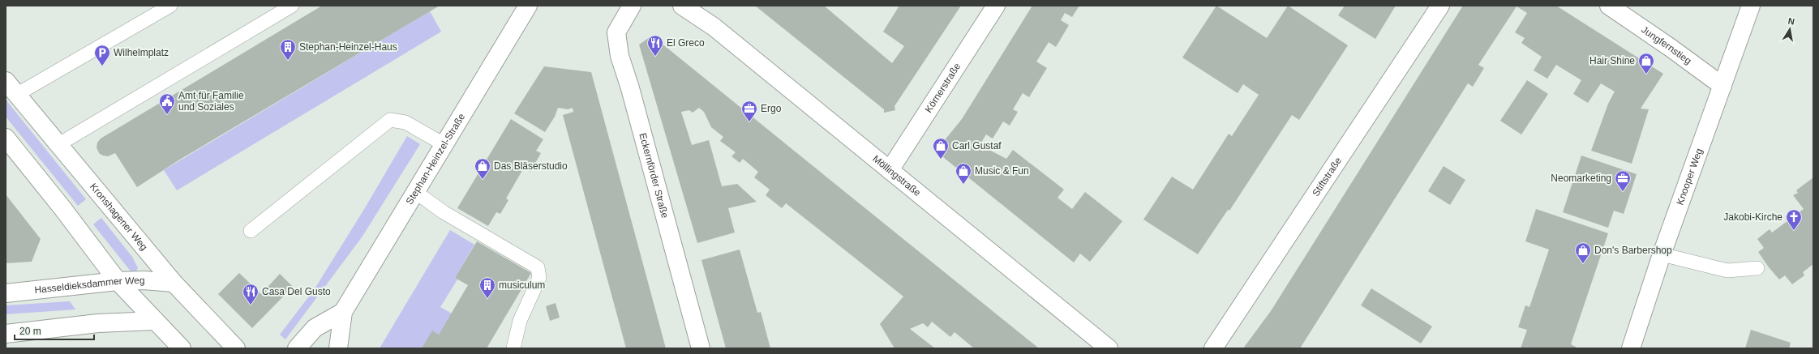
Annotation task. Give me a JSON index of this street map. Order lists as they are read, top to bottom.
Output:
{
  "streets": {
    "street": [
      "Jungfernstieg",
      "Körnerstraße",
      "Stephan-Heinzel-Straße",
      "Eckernförder Straße",
      "Möllingstraße",
      "Knooper Weg",
      "Stiftstraße",
      "Kronshagener Weg",
      "Hasseldieksdammer Weg"
    ]
  },
  "crossings": [
    ["Jungfernstieg", "Knooper Weg"],
    ["Körnerstraße", "Möllingstraße"],
    ["Kronshagener Weg", "Hasseldieksdammer Weg"]
  ],
  "places": {
    "restaurant": ["El Greco", "Casa Del Gusto"],
    "building": ["Stephan-Heinzel-Haus", "musiculum"],
    "parking": ["Wilhelmplatz"],
    "shop": [
      "Hair Shine",
      "Carl Gustaf",
      "Das Bläserstudio",
      "Music & Fun",
      "Don's Barbershop"
    ],
    "public building": ["Amt für Familie und Soziales"],
    "office": ["Ergo", "Neomarketing"],
    "church": ["Jakobi-Kirche"]
  },
  "scale_bar": "20 m",
  "north": "top"
}
